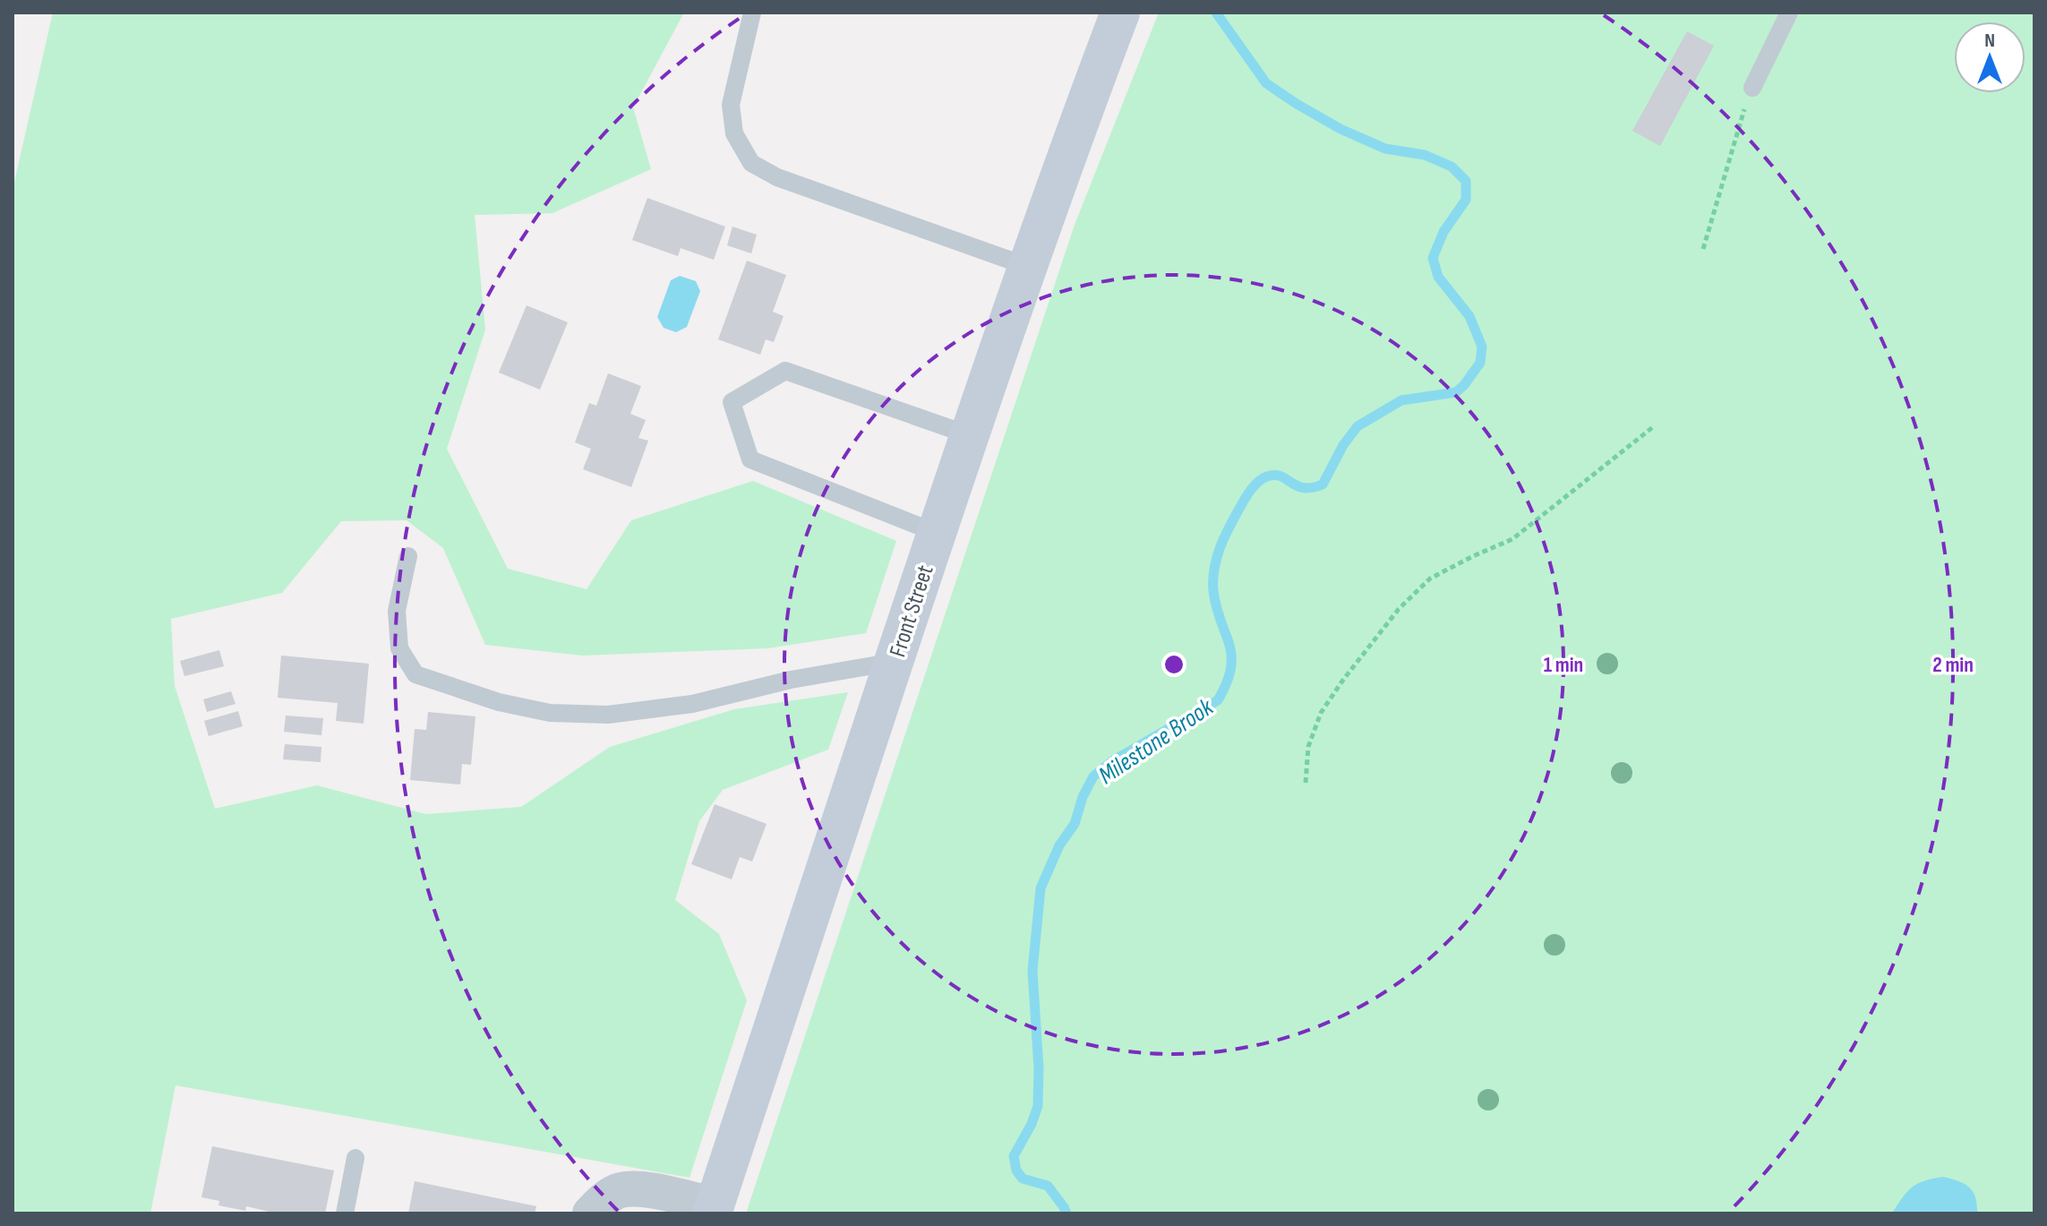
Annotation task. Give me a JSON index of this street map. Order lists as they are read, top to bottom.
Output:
{
  "streets": {
    "main road": ["Front Street"]
  },
  "water": ["Milestone Brook"],
  "north": "top",
  "rings": ["1 min", "2 min"]
}
